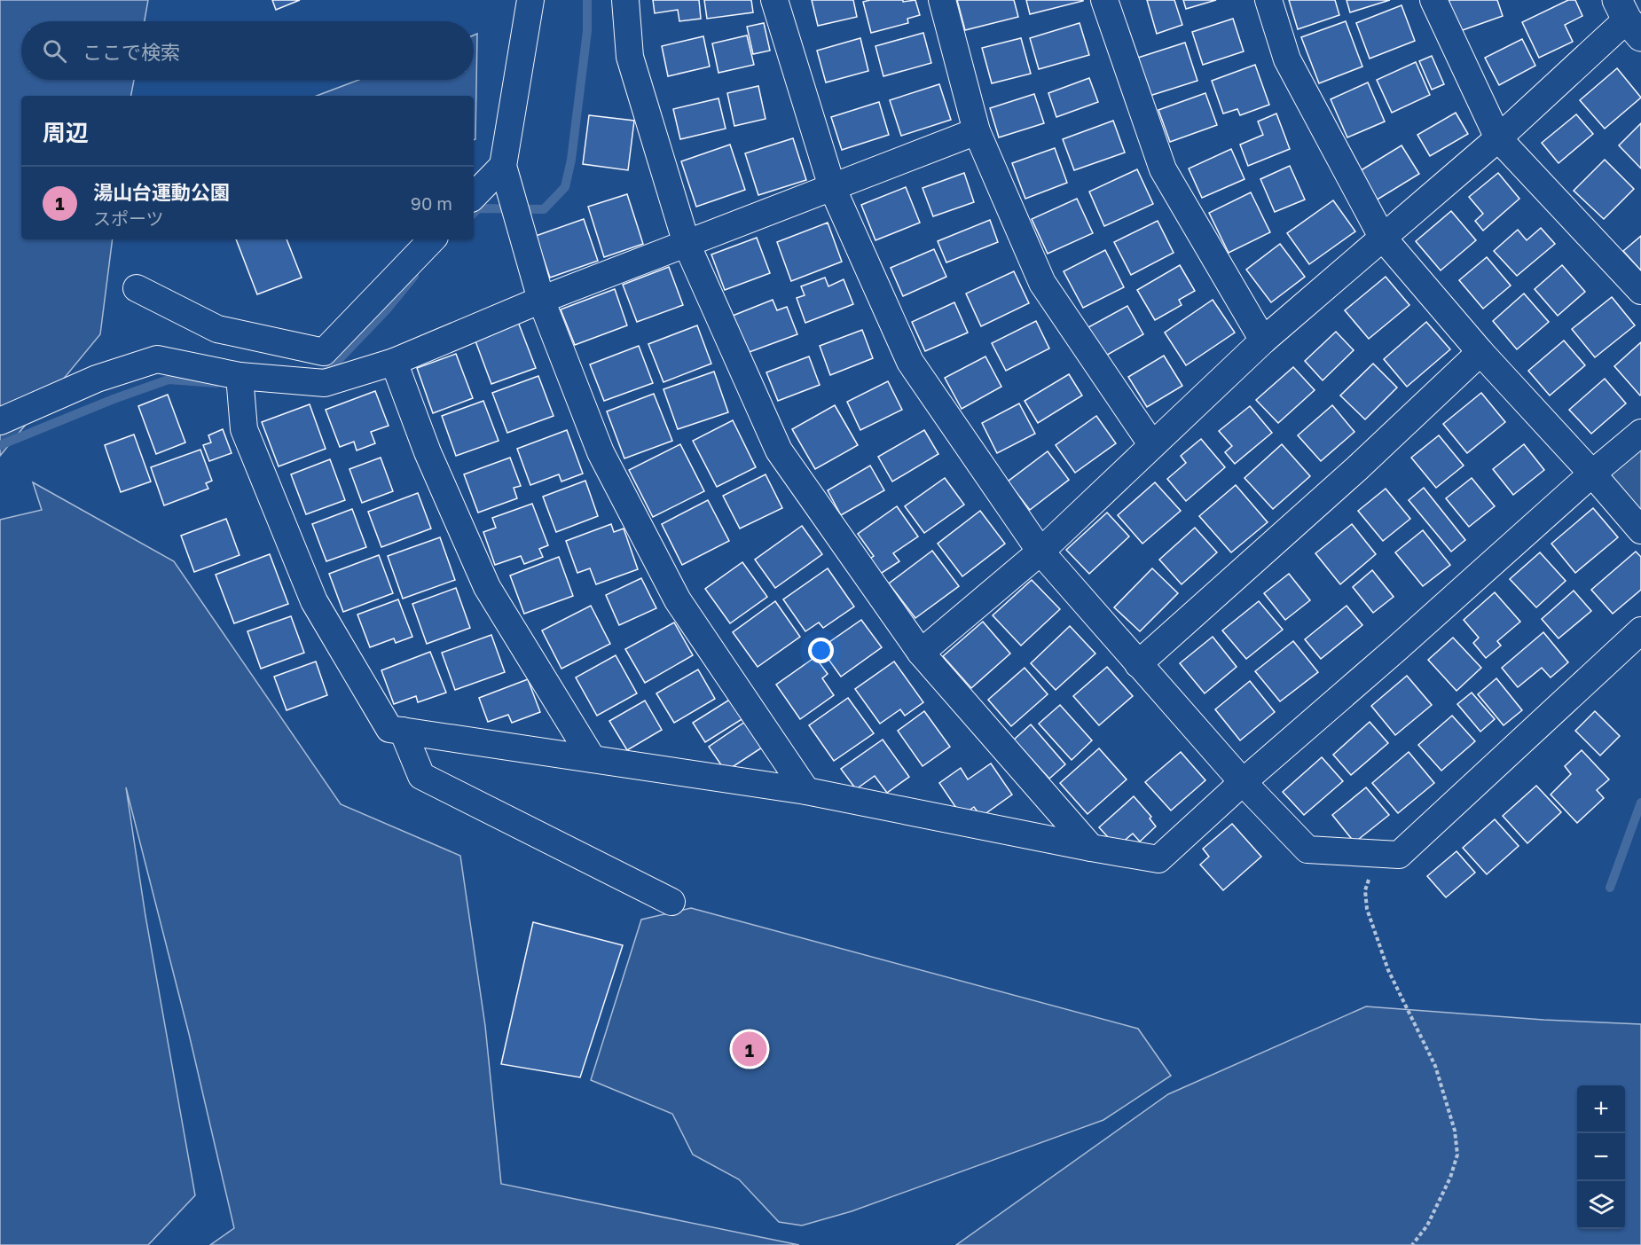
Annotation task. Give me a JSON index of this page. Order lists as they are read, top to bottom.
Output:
{
  "page": {
    "search": "ここで検索",
    "heading": "周辺",
    "list": [
      {
        "mark": "1",
        "name": "湯山台運動公園",
        "note": "スポーツ",
        "value": "90 m"
      }
    ],
    "pins": "1",
    "map_buttons": ["+", "−"]
  }
}
